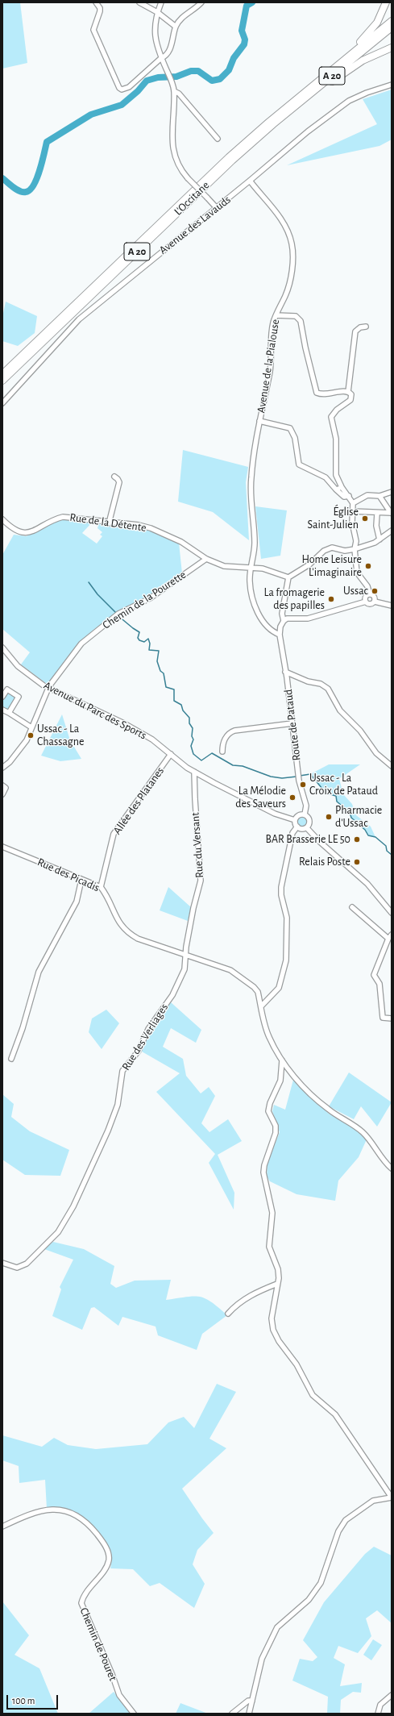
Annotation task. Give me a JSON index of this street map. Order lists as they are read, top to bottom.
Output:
{
  "streets": {
    "highway": ["A 20", "L'Occitane"],
    "street": [
      "Avenue des Lavauds",
      "Avenue de la Pialouse",
      "Rue de la Détente",
      "Chemin de la Pourette",
      "Avenue du Parc des Sports",
      "Route de Pataud",
      "Allée des Platanes",
      "Rue du Versant",
      "Rue des Picadis",
      "Rue des Verliages",
      "Chemin de Pouret"
    ]
  },
  "crossings": [
    ["Avenue des Lavauds", "Avenue de la Pialouse"],
    ["Avenue de la Pialouse", "Rue de la Détente"],
    ["Avenue de la Pialouse", "Route de Pataud"],
    ["Rue de la Détente", "Chemin de la Pourette"],
    ["Chemin de la Pourette", "Avenue du Parc des Sports"],
    ["Avenue du Parc des Sports", "Route de Pataud"],
    ["Avenue du Parc des Sports", "Allée des Platanes"],
    ["Avenue du Parc des Sports", "Rue du Versant"],
    ["Allée des Platanes", "Rue des Picadis"],
    ["Rue du Versant", "Rue des Picadis"],
    ["Rue du Versant", "Rue des Verliages"],
    ["Rue des Picadis", "Rue des Verliages"]
  ],
  "places": [
    "Église Saint-Julien",
    "Home Leisure L'imaginaire",
    "Ussac",
    "La fromagerie des papilles",
    "Ussac - La Chassagne",
    "Ussac - La Croix de Pataud",
    "La Mélodie des Saveurs",
    "Pharmacie d'Ussac",
    "BAR Brasserie LE 50",
    "Relais Poste"
  ],
  "scale_bar": "100 m"
}
